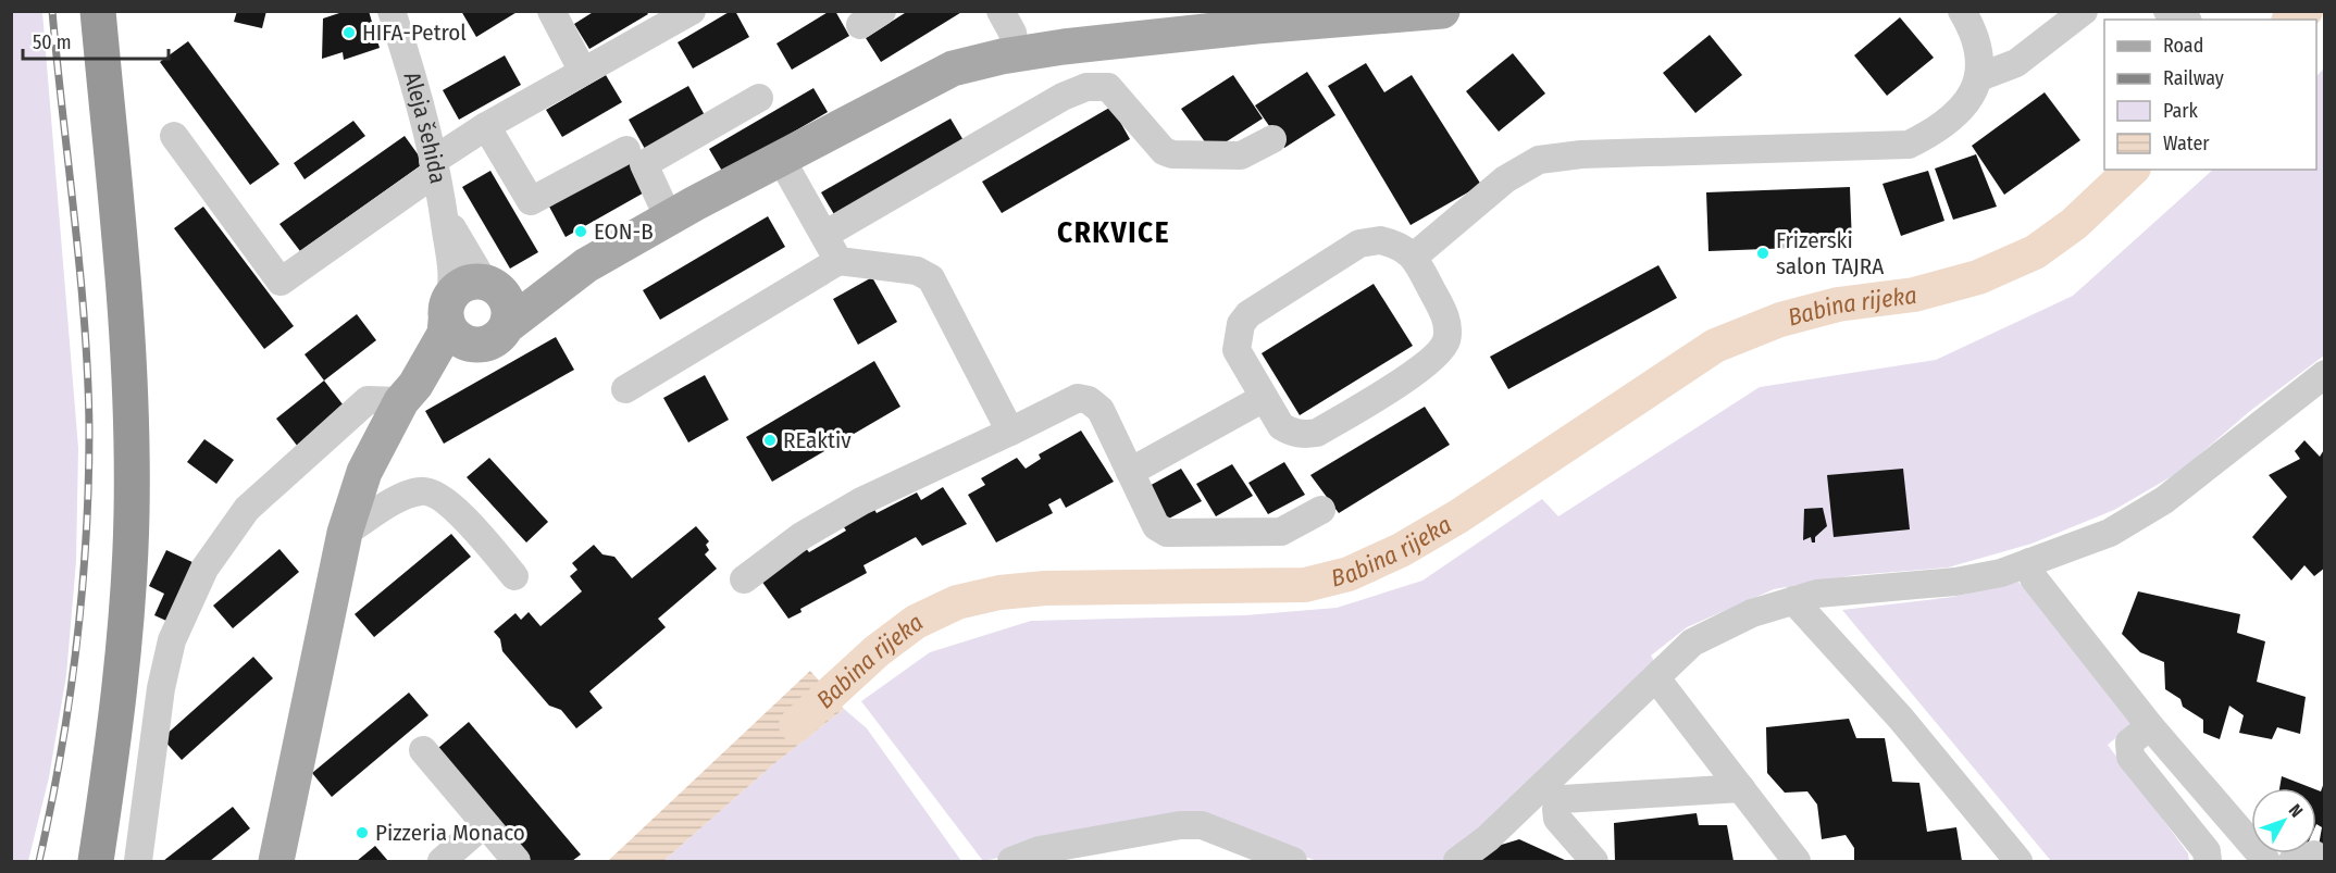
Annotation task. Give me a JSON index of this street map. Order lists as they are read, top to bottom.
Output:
{
  "streets": {
    "street": ["Aleja šehida"]
  },
  "districts": ["CRKVICE"],
  "water": ["Babina rijeka"],
  "places": [
    "HIFA-Petrol",
    "EON-B",
    "Frizerski salon TAJRA",
    "REaktiv",
    "Pizzeria Monaco"
  ],
  "legend": [
    "Road",
    "Railway",
    "Park",
    "Water"
  ],
  "scale_bar": "50 m",
  "north": "top right"
}
